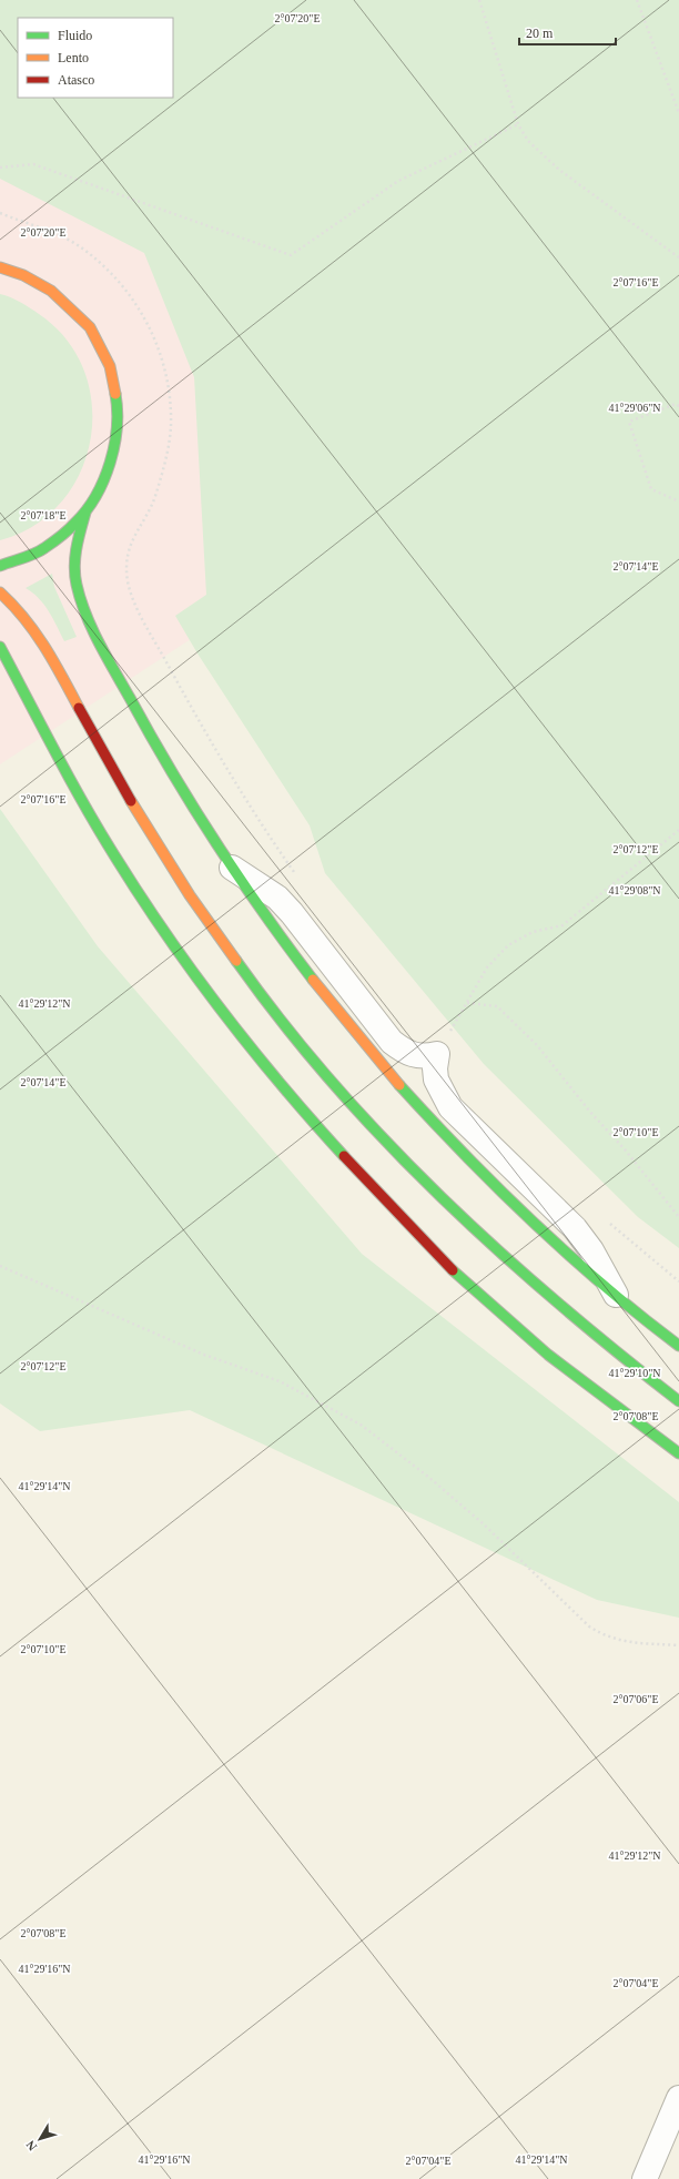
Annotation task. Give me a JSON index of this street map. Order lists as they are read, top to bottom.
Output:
{
  "legend": ["Fluido", "Lento", "Atasco"],
  "scale_bar": "20 m",
  "north": "bottom left",
  "coordinates": [
    "2°07'20\"E",
    "2°07'16\"E",
    "41°29'06\"N",
    "2°07'18\"E",
    "2°07'14\"E",
    "2°07'12\"E",
    "41°29'08\"N",
    "41°29'12\"N",
    "2°07'10\"E",
    "41°29'10\"N",
    "2°07'08\"E",
    "41°29'14\"N",
    "2°07'06\"E",
    "41°29'16\"N",
    "2°07'04\"E"
  ]
}
